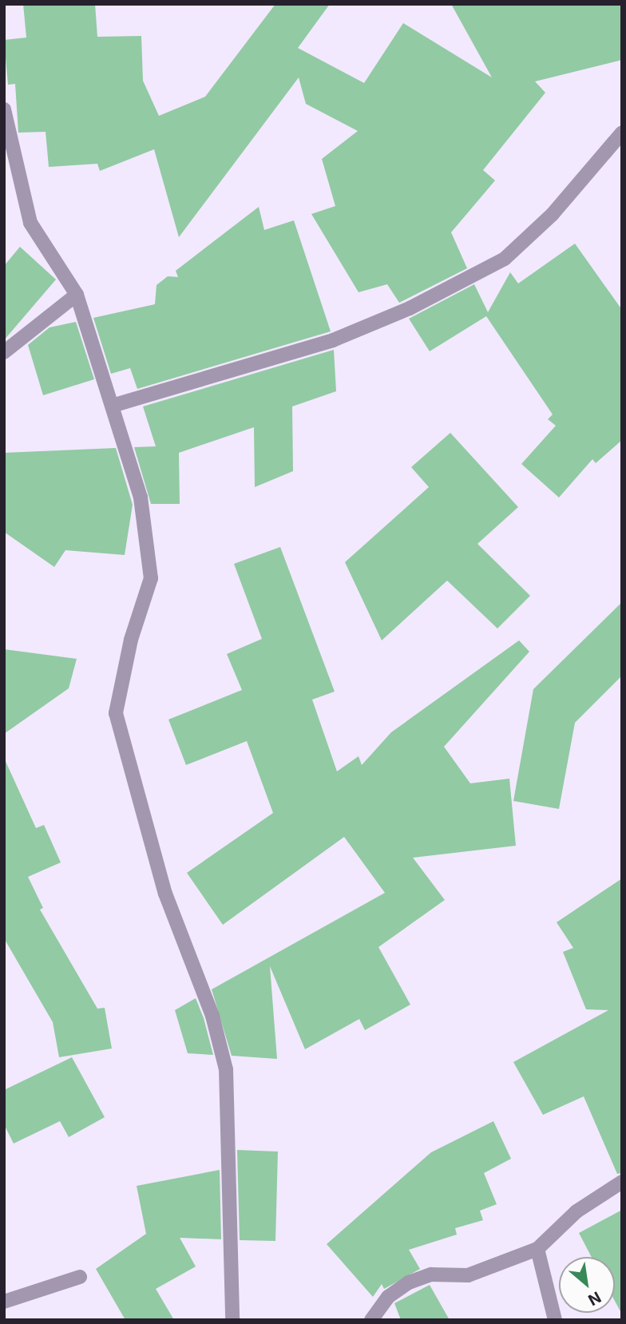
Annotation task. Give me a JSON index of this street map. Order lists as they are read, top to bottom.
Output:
{
  "north": "bottom right"
}
